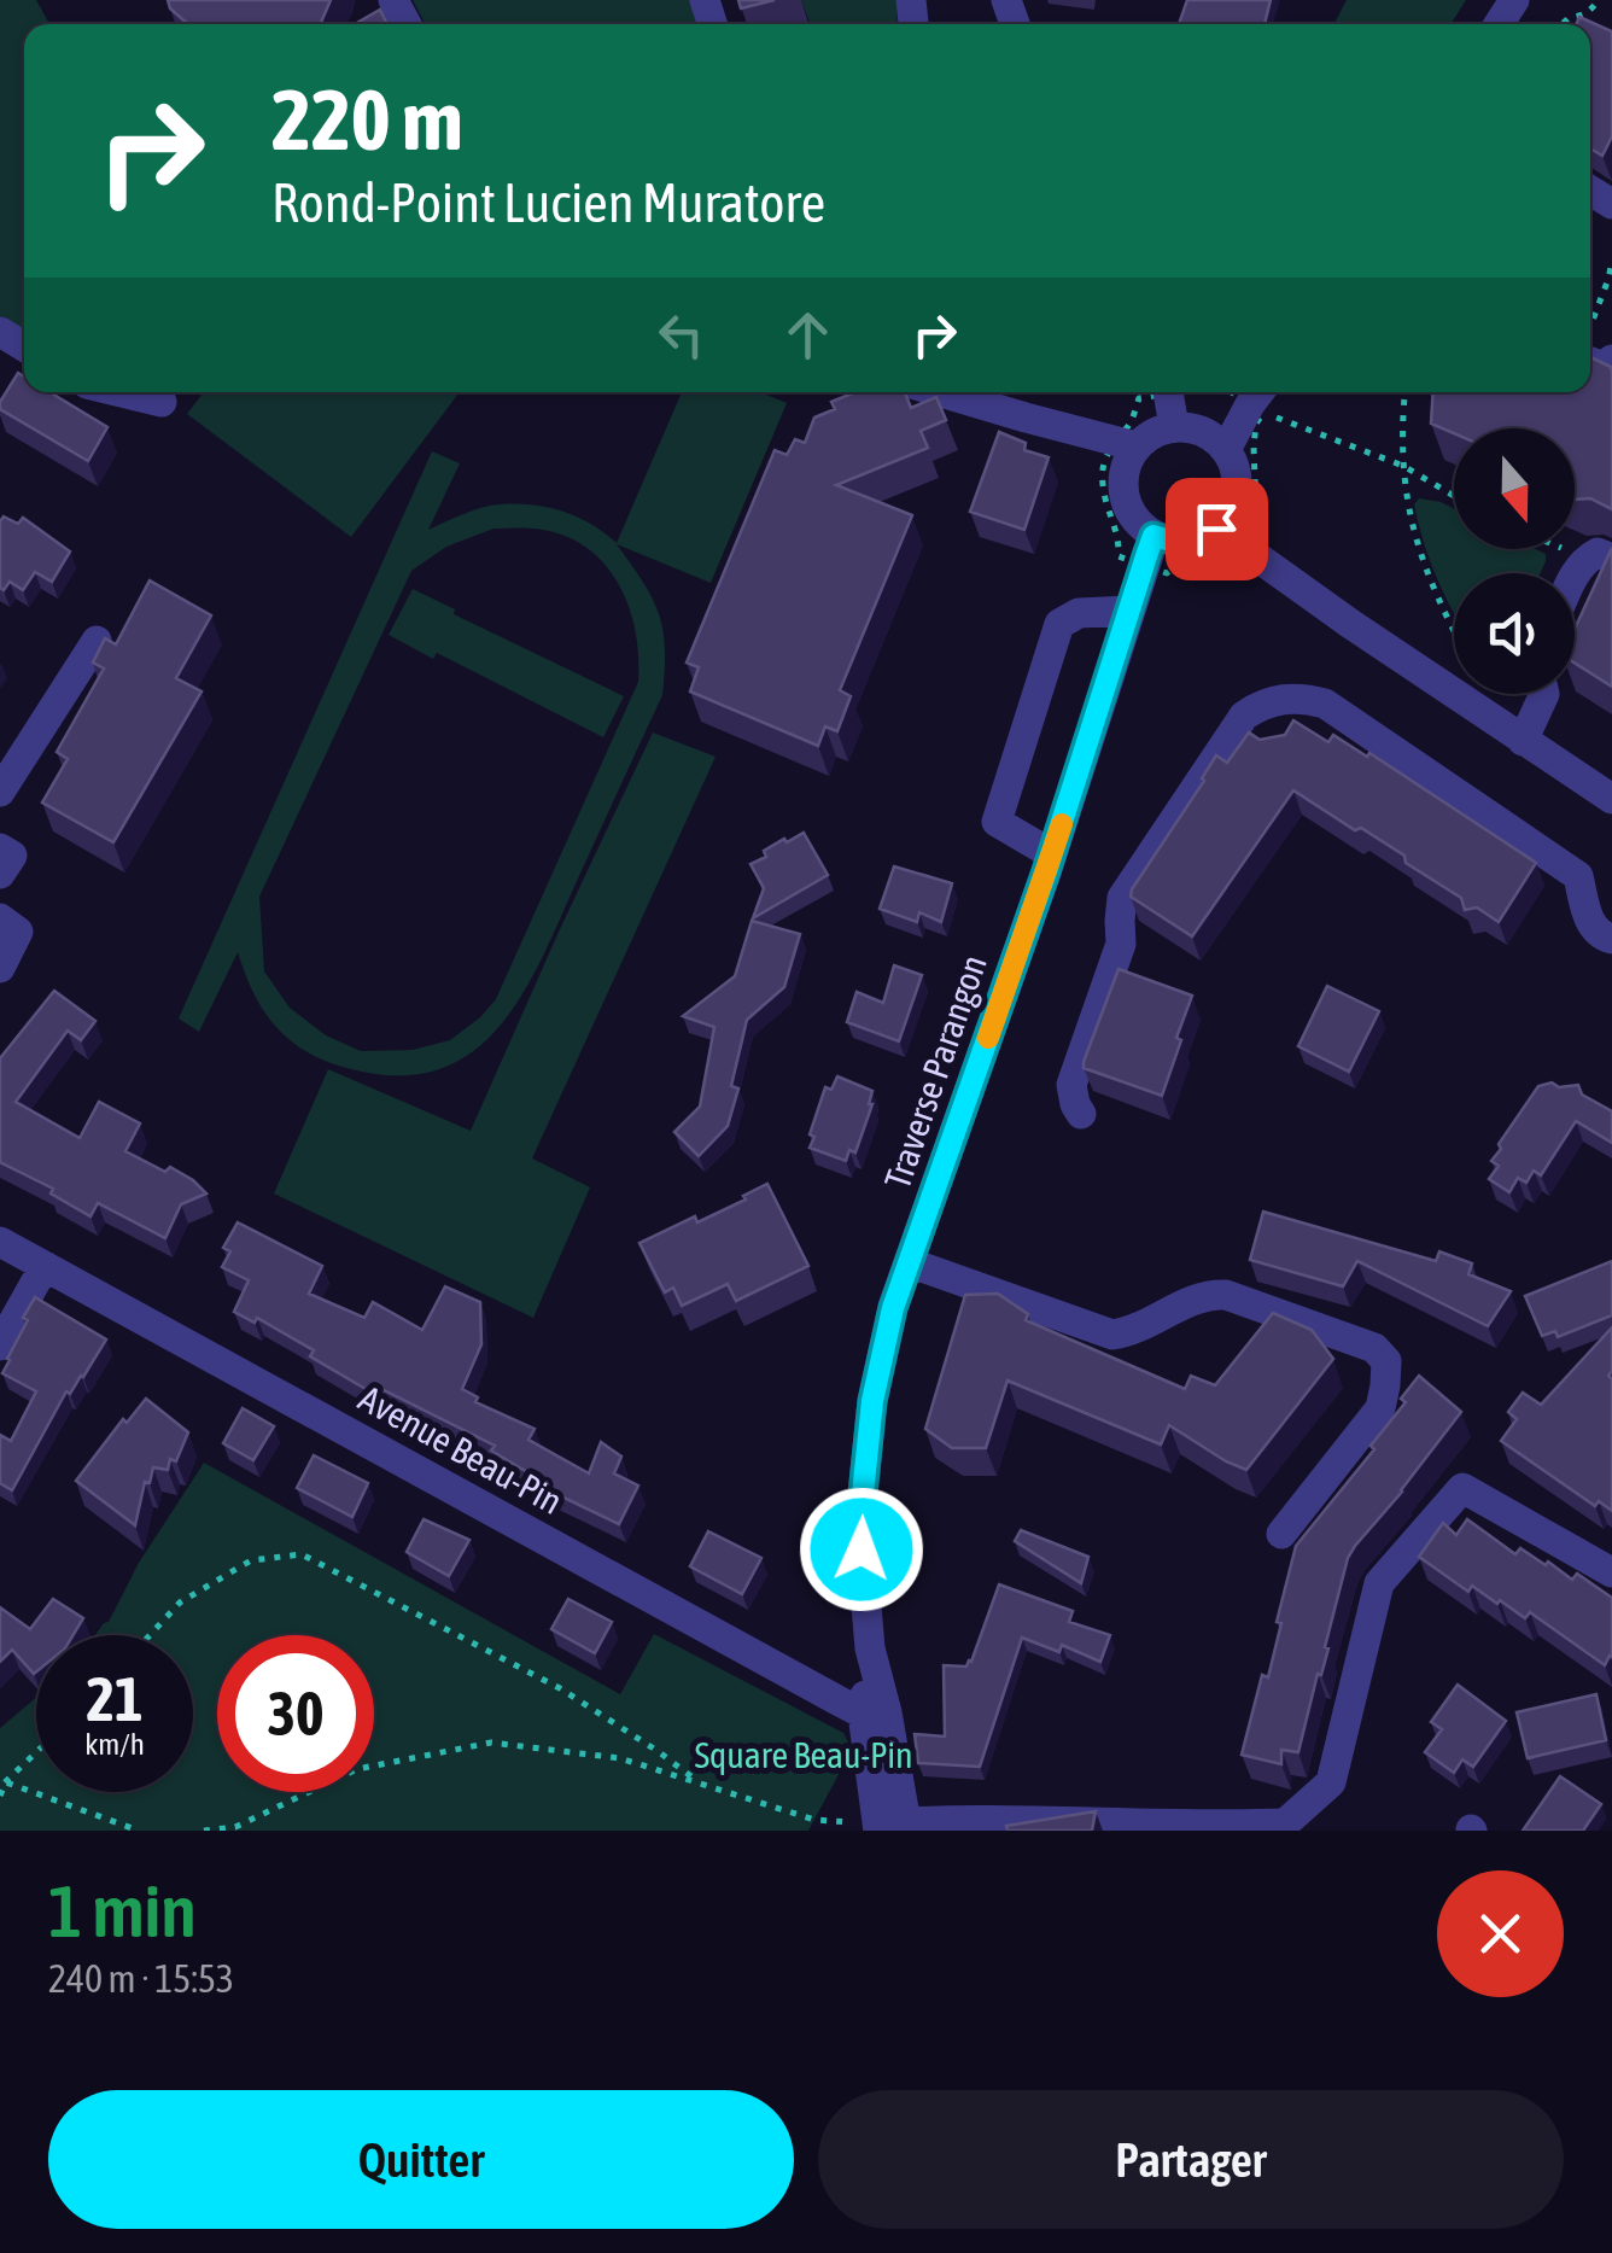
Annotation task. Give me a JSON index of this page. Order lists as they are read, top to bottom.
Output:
{
  "streets": {
    "street": ["Traverse Parangon", "Avenue Beau-Pin"]
  },
  "crossings": [
    ["Traverse Parangon", "Avenue Beau-Pin"]
  ],
  "parks": ["Square Beau-Pin"],
  "north": "bottom",
  "page": {
    "turn": ["220 m", "Rond-Point Lucien Muratore"],
    "speed": "21 km/h",
    "limit": "30",
    "heading": ["1 min", "240 m · 15:53"],
    "buttons": ["Quitter", "Partager"]
  }
}
